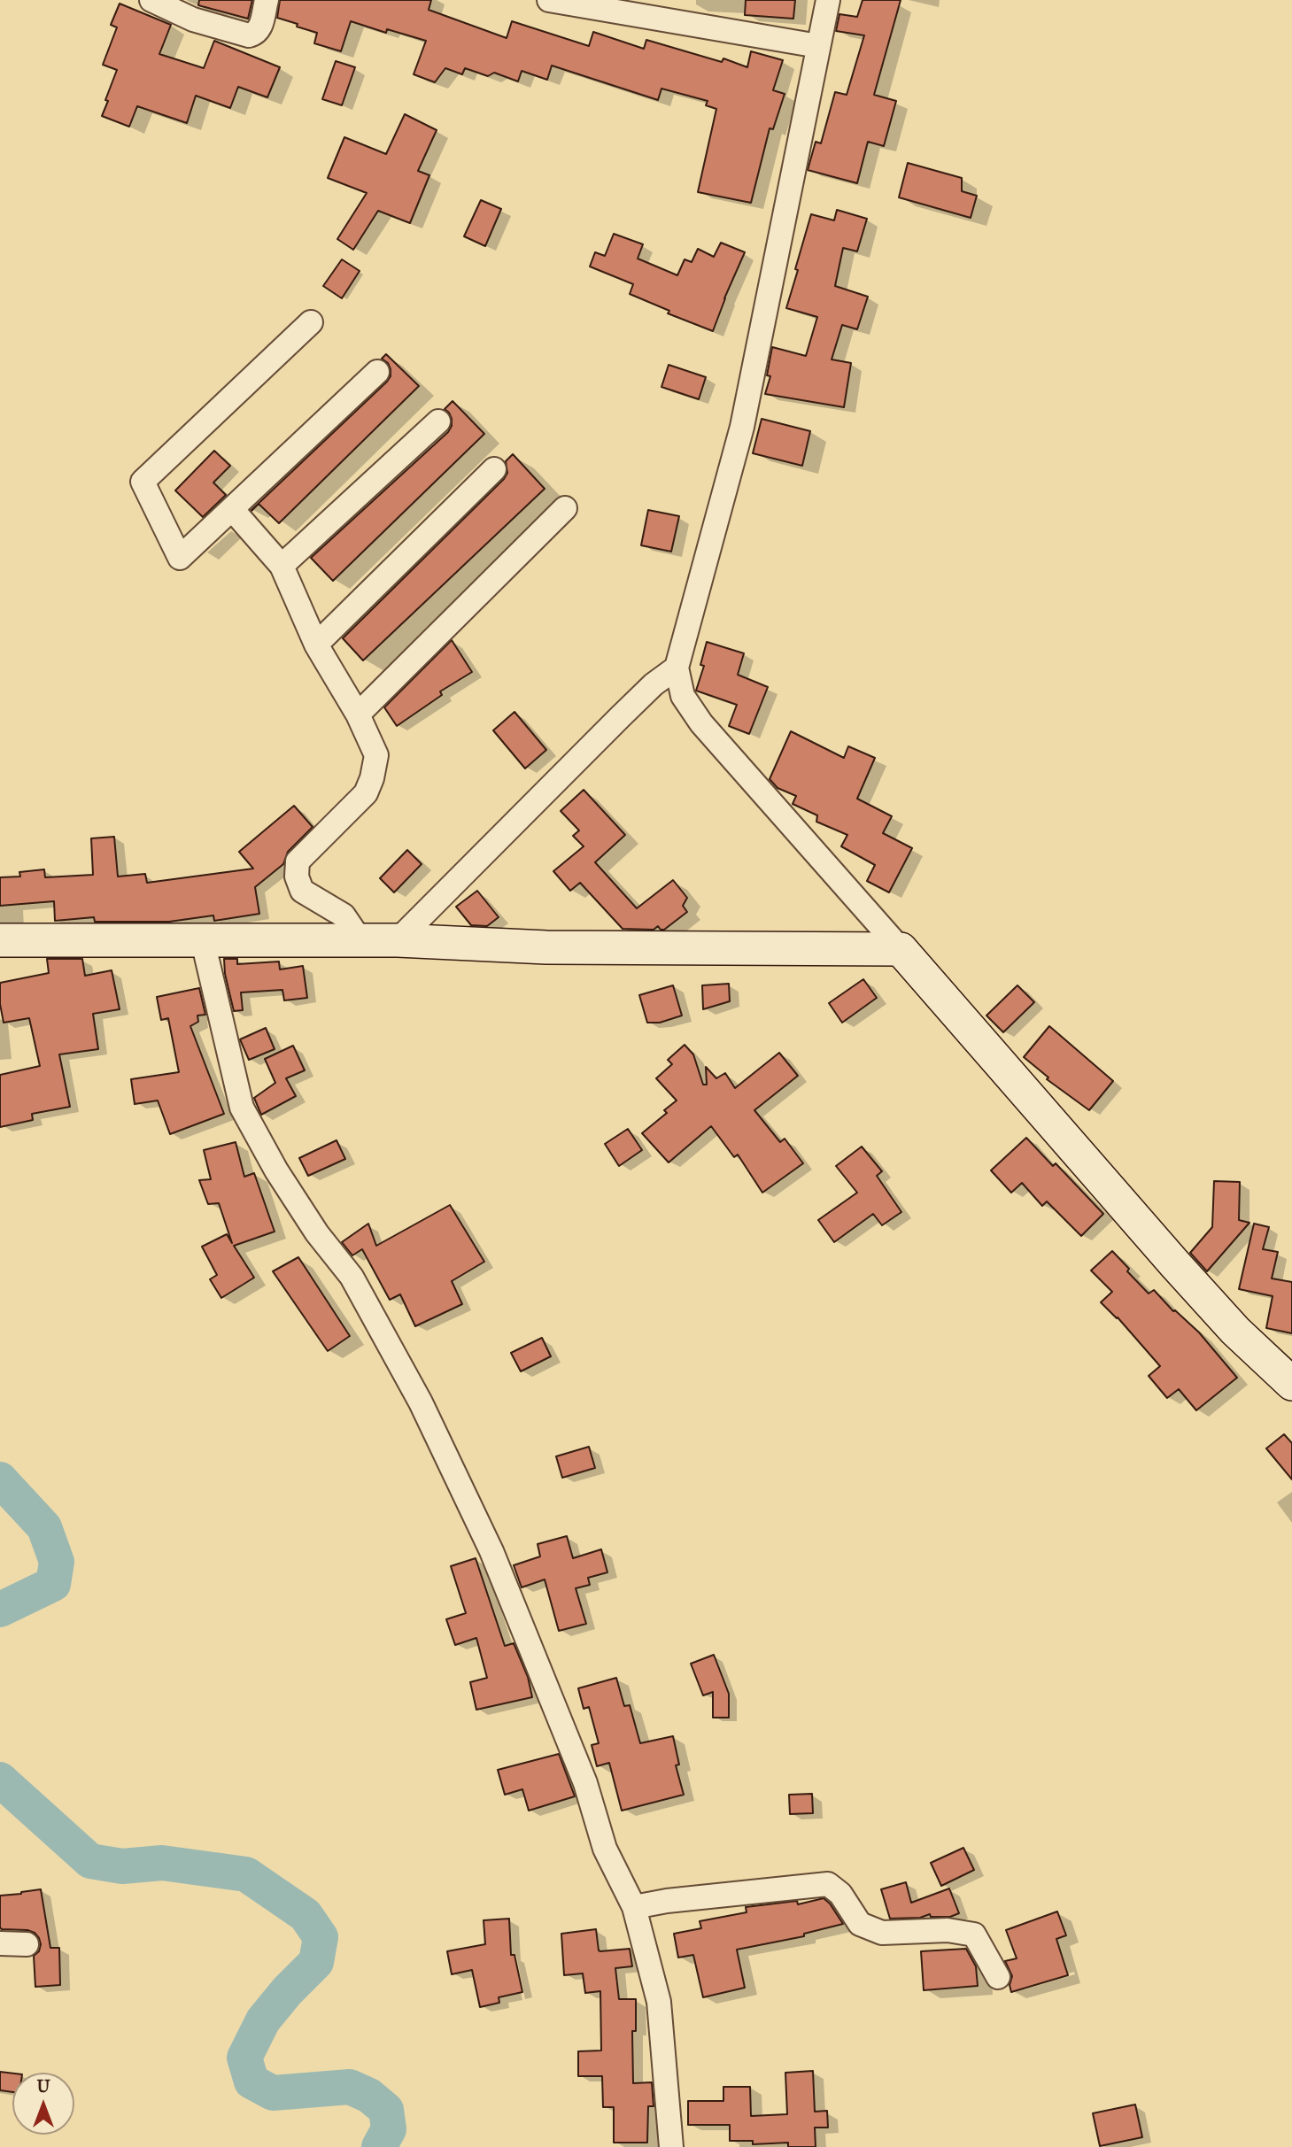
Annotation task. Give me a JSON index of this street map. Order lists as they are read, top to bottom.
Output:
{
  "north": "top"
}
